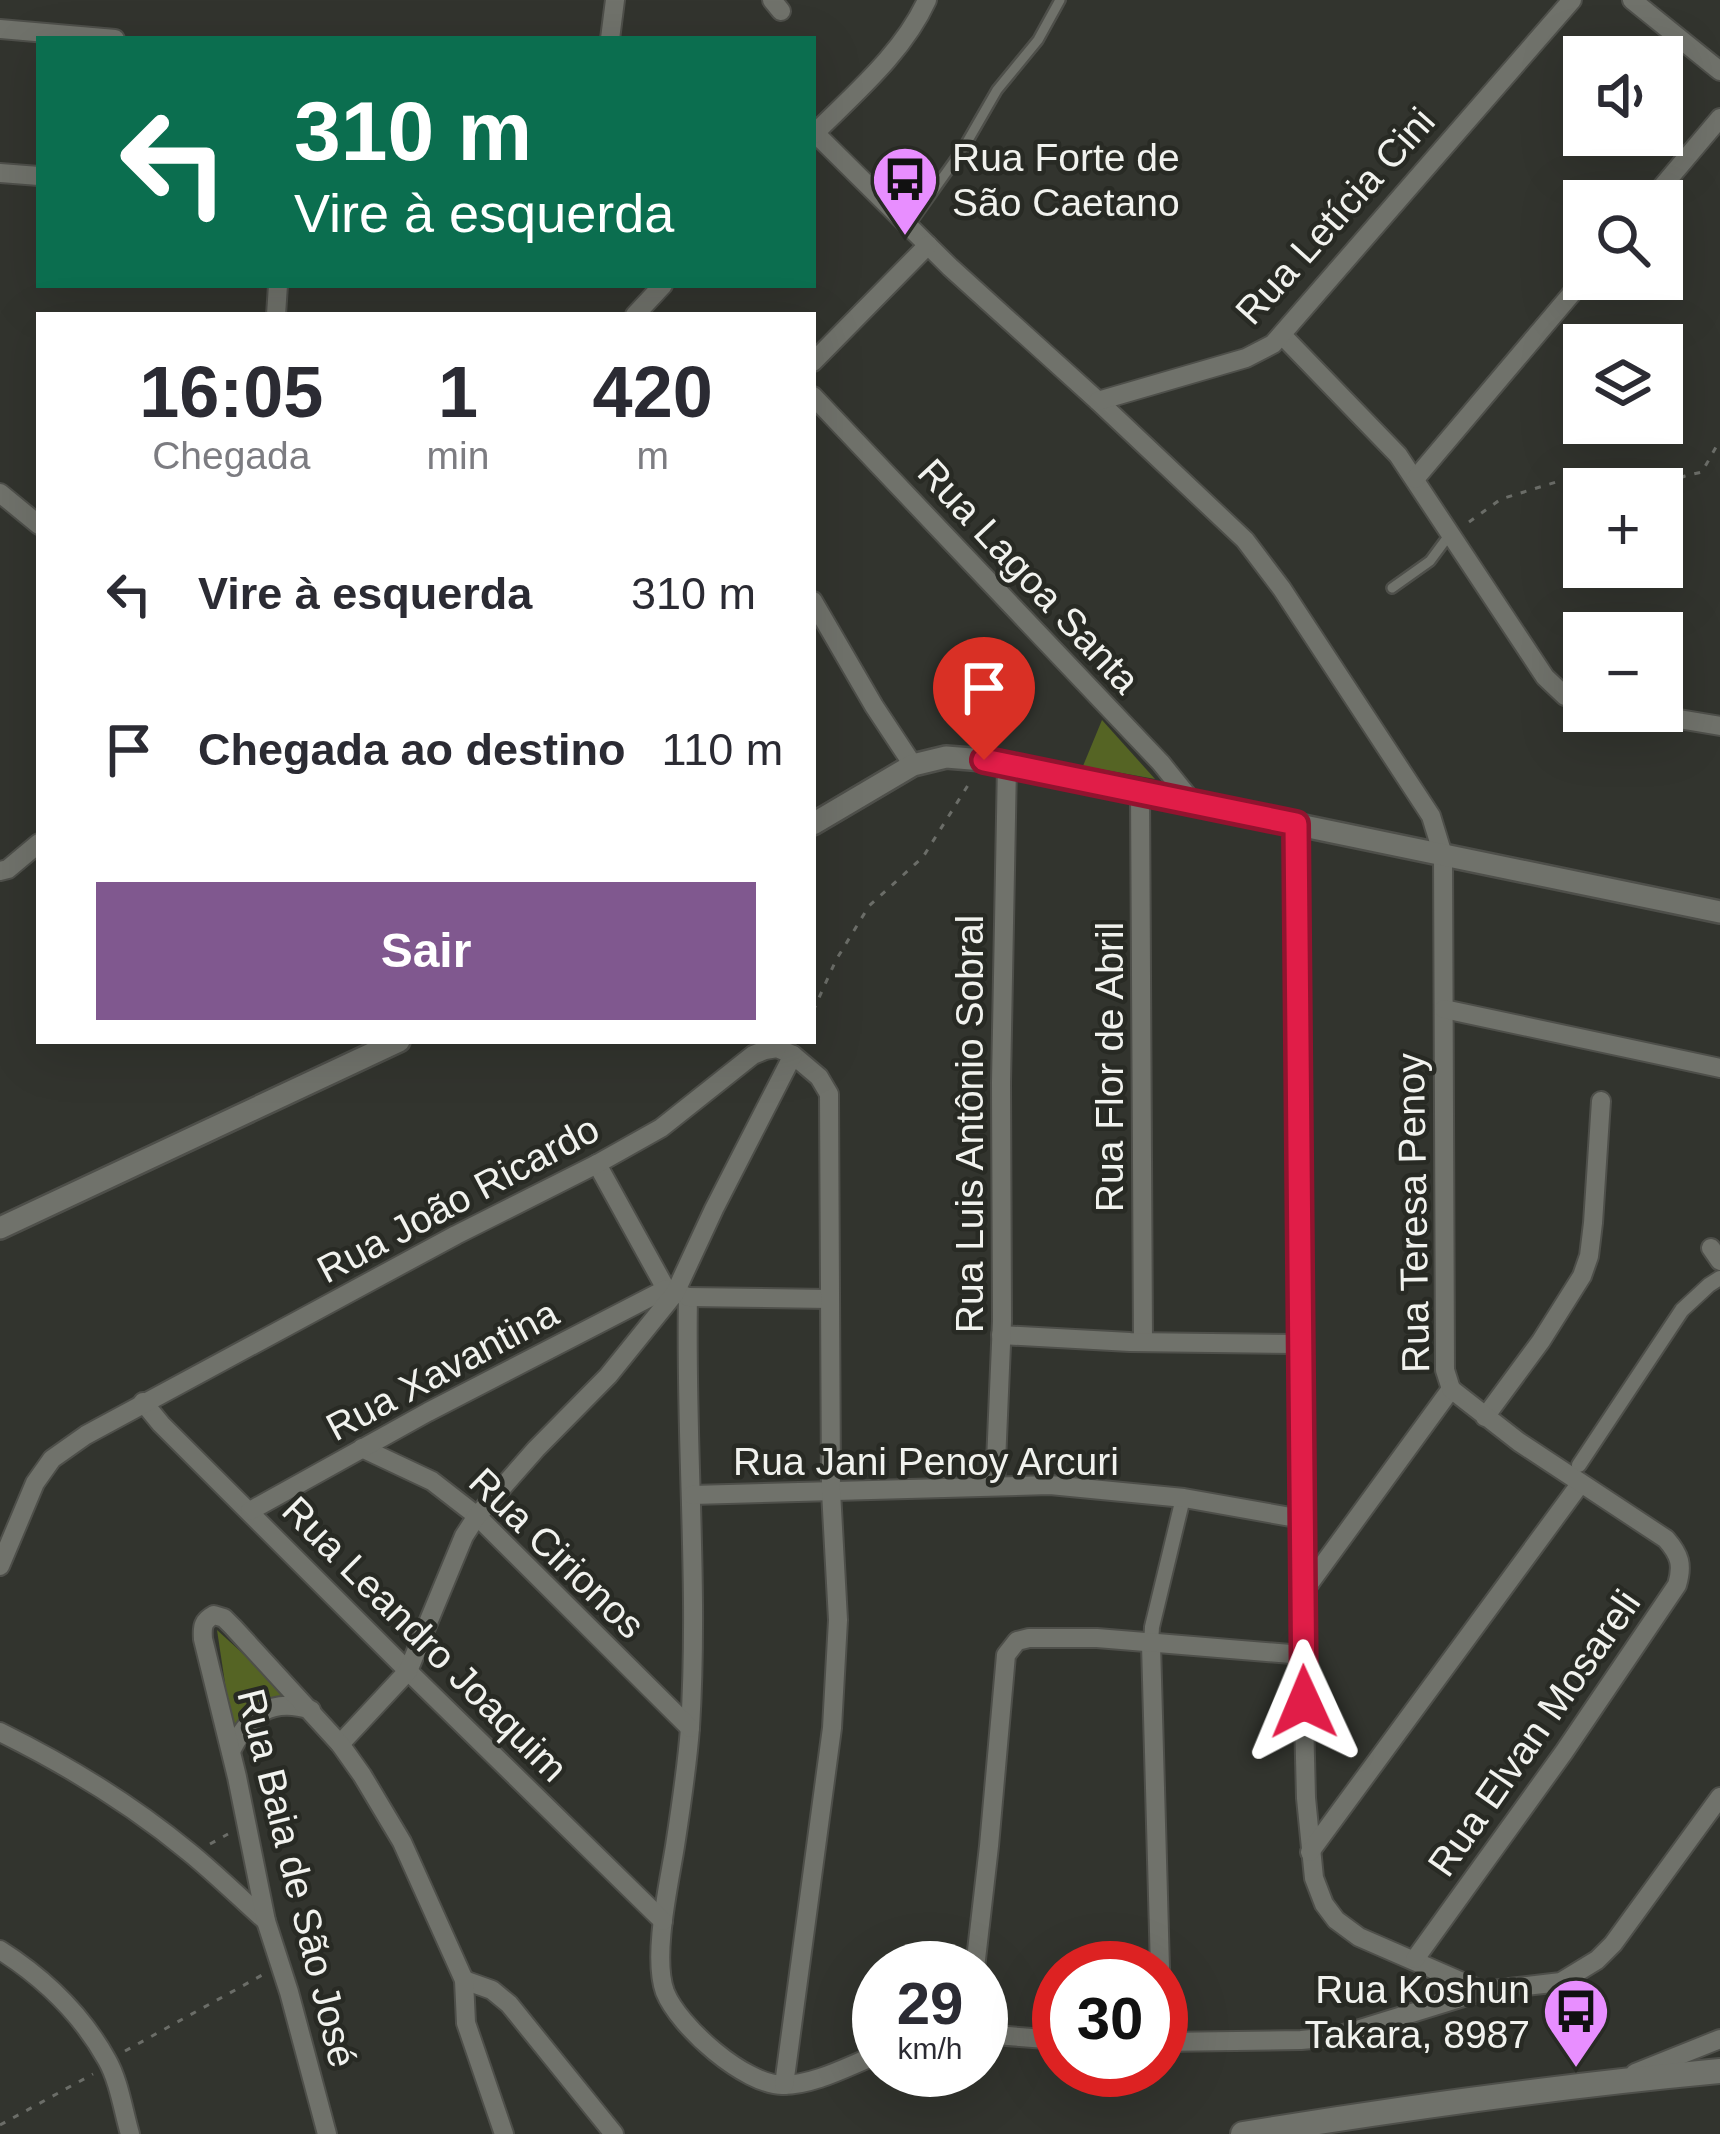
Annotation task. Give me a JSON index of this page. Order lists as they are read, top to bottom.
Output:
{
  "streets": {
    "street": [
      "Rua Letícia Cini",
      "Rua Lagoa Santa",
      "Rua Flor de Abril",
      "Rua Luis Antônio Sobral",
      "Rua João Ricardo",
      "Rua Teresa Penoy",
      "Rua Xavantina",
      "Rua Jani Penoy Arcuri",
      "Rua Cirionos",
      "Rua Leandro Joaquim",
      "Rua Elvan Mosareli",
      "Rua Baia de São José"
    ]
  },
  "crossings": [
    ["Rua Luis Antônio Sobral", "Rua Jani Penoy Arcuri"],
    ["Rua João Ricardo", "Rua Leandro Joaquim"],
    ["Rua Xavantina", "Rua Cirionos"],
    ["Rua Xavantina", "Rua Leandro Joaquim"]
  ],
  "places": {
    "bus stop": ["Rua Forte de São Caetano", "Rua Koshun Takara, 8987"]
  },
  "page": {
    "map_buttons": ["+", "−"],
    "turn": ["310 m", "Vire à esquerda"],
    "eta": [
      "16:05",
      "Chegada",
      "1",
      "min",
      "420",
      "m"
    ],
    "list": [
      {
        "name": "Vire à esquerda",
        "value": "310 m"
      },
      {
        "name": "Chegada ao destino",
        "value": "110 m"
      }
    ],
    "buttons": "Sair",
    "speed": "29 km/h",
    "limit": "30"
  }
}
